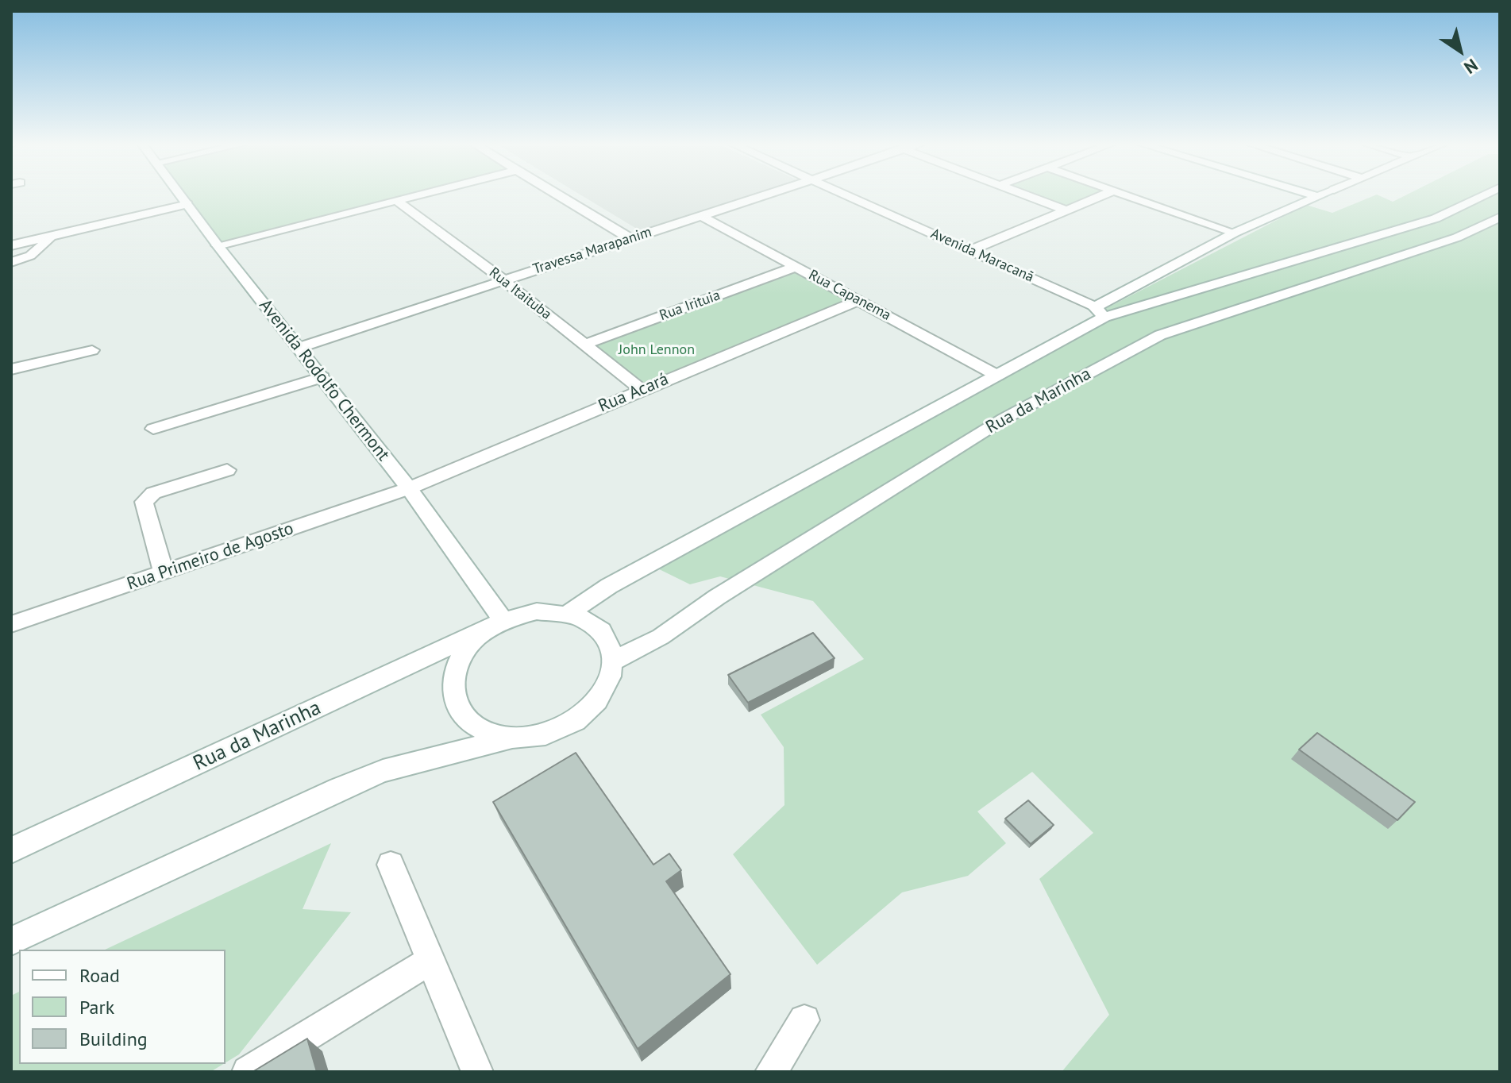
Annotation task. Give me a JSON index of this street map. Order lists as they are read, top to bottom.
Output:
{
  "streets": {
    "street": [
      "Travessa Marapanim",
      "Avenida Maracanã",
      "Rua Itaituba",
      "Rua Capanema",
      "Rua Irituia",
      "Avenida Rodolfo Chermont",
      "Rua Acará",
      "Rua da Marinha",
      "Rua Primeiro de Agosto"
    ]
  },
  "crossings": [
    ["Travessa Marapanim", "Rua Itaituba"],
    ["Travessa Marapanim", "Rua Capanema"],
    ["Travessa Marapanim", "Avenida Rodolfo Chermont"],
    ["Rua Itaituba", "Rua Irituia"],
    ["Rua Itaituba", "Rua Acará"],
    ["Rua Capanema", "Rua Irituia"],
    ["Rua Capanema", "Rua Acará"],
    ["Avenida Rodolfo Chermont", "Rua Acará"],
    ["Avenida Rodolfo Chermont", "Rua da Marinha"],
    ["Avenida Rodolfo Chermont", "Rua Primeiro de Agosto"],
    ["Rua Acará", "Rua Primeiro de Agosto"]
  ],
  "parks": ["John Lennon"],
  "legend": ["Road", "Park", "Building"],
  "north": "bottom right"
}
